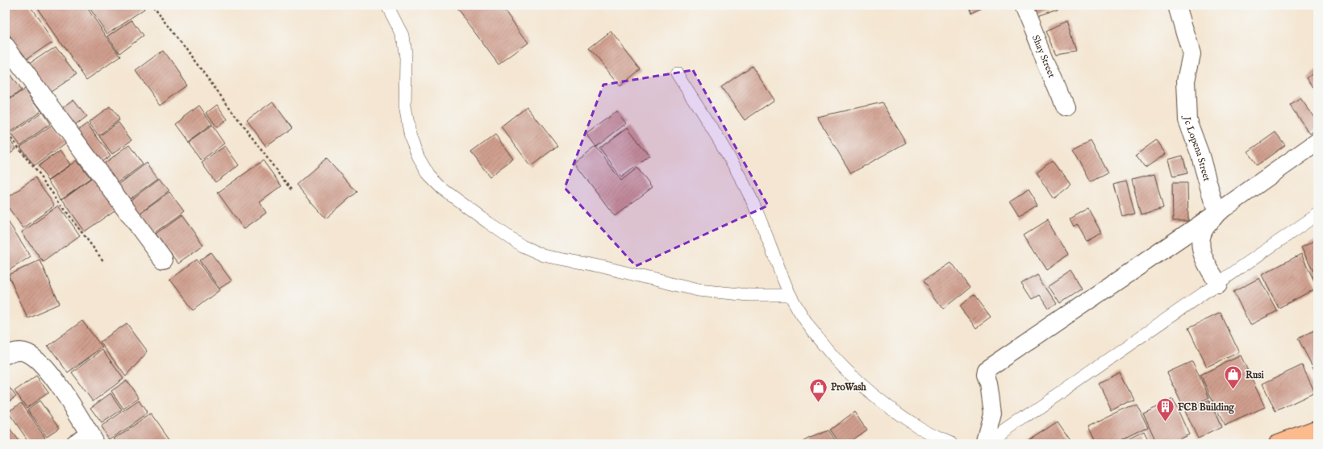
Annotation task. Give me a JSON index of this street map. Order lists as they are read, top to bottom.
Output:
{
  "streets": {
    "street": ["Shay Street", "Jc Lopena Street"]
  },
  "places": {
    "shop": ["Rusi", "ProWash"],
    "building": ["FCB Building"]
  }
}
